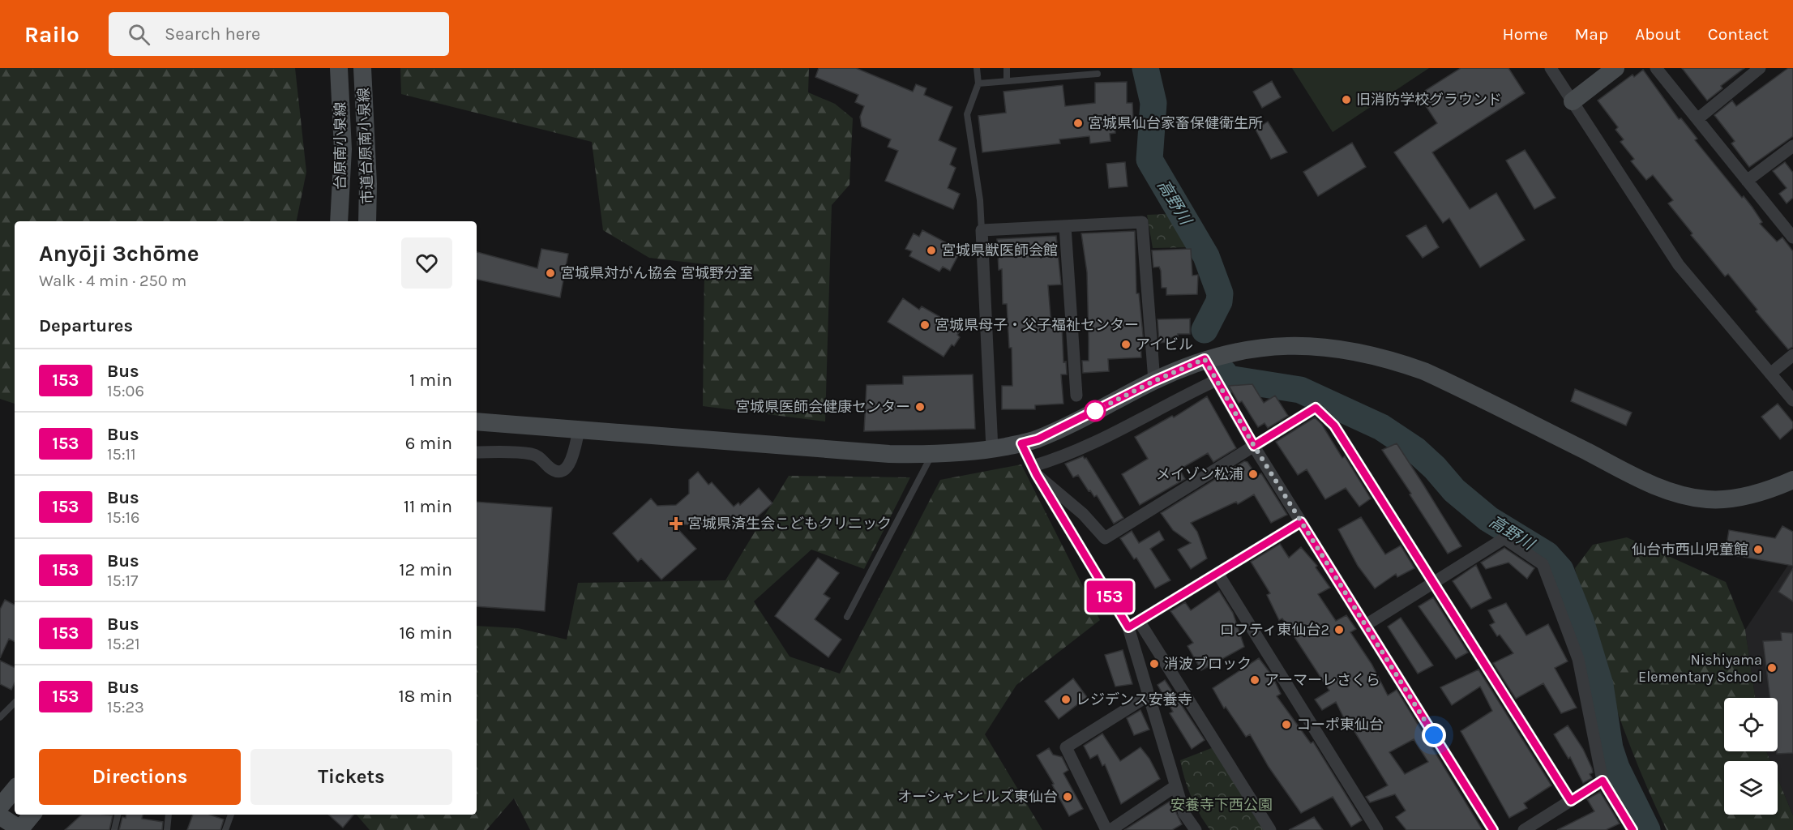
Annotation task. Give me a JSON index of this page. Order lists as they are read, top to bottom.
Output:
{
  "streets": {
    "street": ["台原南小泉線", "市道台原南小泉線"]
  },
  "water": ["高野川"],
  "parks": ["安養寺下西公園"],
  "places": {
    "other": [
      "旧消防学校グラウンド",
      "宮城県仙台家畜保健衛生所",
      "宮城県獣医師会館",
      "宮城県対がん協会 宮城野分室",
      "宮城県母子・父子福祉センター",
      "アイビル",
      "宮城県医師会健康センター",
      "メイゾン松浦",
      "仙台市西山児童館",
      "ロフティ東仙台2",
      "消波ブロック",
      "Nishiyama Elementary School",
      "アーマーレさくら",
      "レジデンス安養寺",
      "コーポ東仙台",
      "オーシャンヒルズ東仙台"
    ],
    "health": ["宮城県済生会こどもクリニック"]
  },
  "lines": ["bus line 153"],
  "page": {
    "header": "Railo",
    "search": "Search here",
    "nav": [
      "Home",
      "Map",
      "About",
      "Contact"
    ],
    "on_map": "153",
    "heading": [
      ["Anyōji 3chōme", "Walk · 4 min · 250 m"],
      "Departures"
    ],
    "list": [
      {
        "mark": "153",
        "name": "Bus",
        "note": "15:06",
        "value": "1 min"
      },
      {
        "mark": "153",
        "name": "Bus",
        "note": "15:11",
        "value": "6 min"
      },
      {
        "mark": "153",
        "name": "Bus",
        "note": "15:16",
        "value": "11 min"
      },
      {
        "mark": "153",
        "name": "Bus",
        "note": "15:17",
        "value": "12 min"
      },
      {
        "mark": "153",
        "name": "Bus",
        "note": "15:21",
        "value": "16 min"
      },
      {
        "mark": "153",
        "name": "Bus",
        "note": "15:23",
        "value": "18 min"
      }
    ],
    "buttons": ["Directions", "Tickets"]
  }
}
